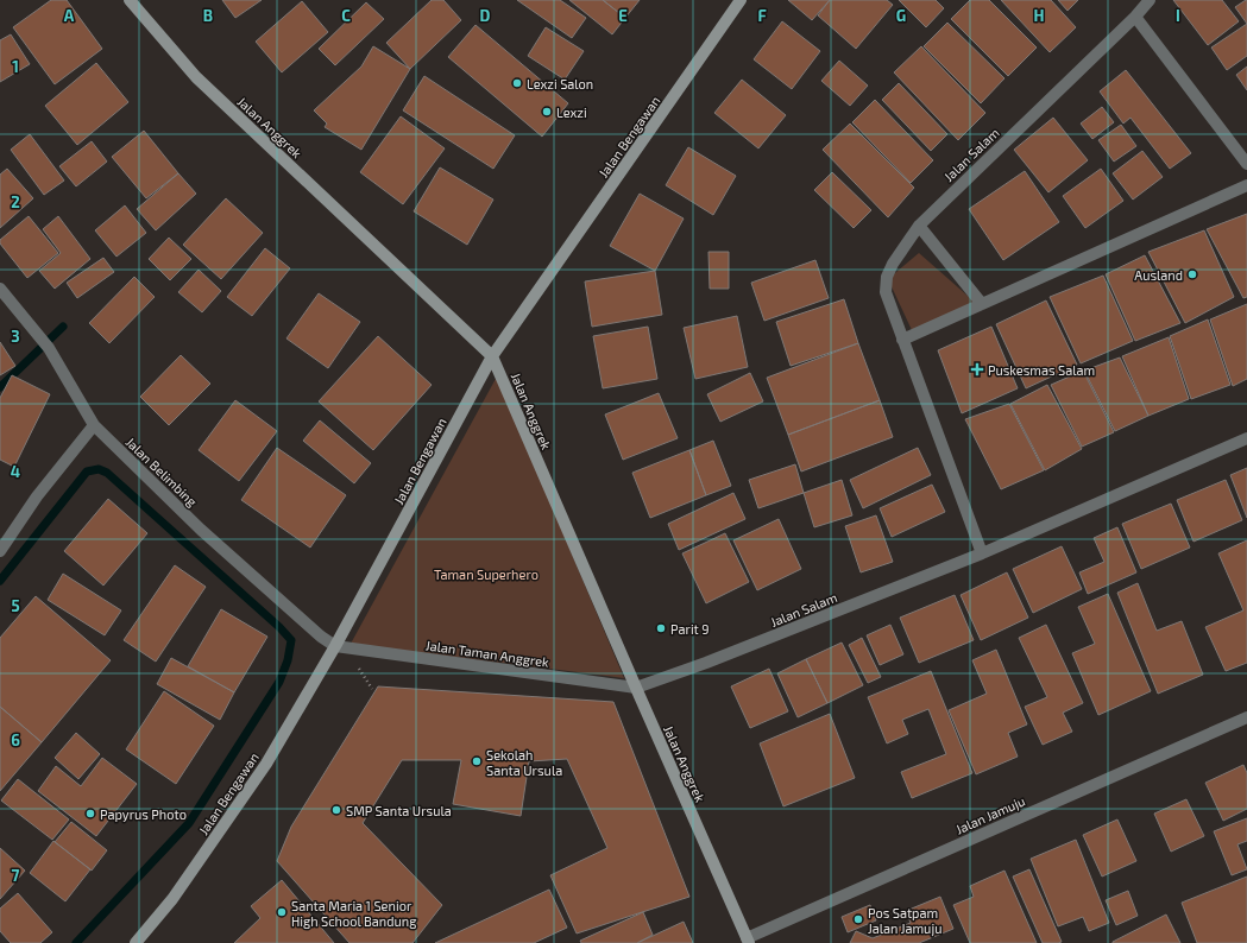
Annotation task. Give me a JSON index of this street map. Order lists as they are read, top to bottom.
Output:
{
  "streets": {
    "street": [
      "Jalan Anggrek",
      "Jalan Bengawan",
      "Jalan Salam",
      "Jalan Belimbing",
      "Jalan Taman Anggrek",
      "Jalan Jamuju"
    ]
  },
  "crossings": [
    ["Jalan Anggrek", "Jalan Bengawan"],
    ["Jalan Anggrek", "Jalan Salam"],
    ["Jalan Anggrek", "Jalan Taman Anggrek"],
    ["Jalan Anggrek", "Jalan Jamuju"],
    ["Jalan Bengawan", "Jalan Belimbing"],
    ["Jalan Bengawan", "Jalan Taman Anggrek"],
    ["Jalan Salam", "Jalan Taman Anggrek"],
    ["Jalan Belimbing", "Jalan Taman Anggrek"]
  ],
  "parks": ["Taman Superhero"],
  "places": {
    "other": [
      "Lexzi Salon",
      "Lexzi",
      "Ausland",
      "Parit 9",
      "Sekolah Santa Ursula",
      "SMP Santa Ursula",
      "Papyrus Photo",
      "Santa Maria 1 Senior High School Bandung",
      "Pos Satpam Jalan Jamuju"
    ],
    "health": ["Puskesmas Salam"]
  },
  "grid": {
    "columns": [
      "A",
      "B",
      "C",
      "D",
      "E",
      "F",
      "G",
      "H",
      "I"
    ],
    "rows": [
      "1",
      "2",
      "3",
      "4",
      "5",
      "6",
      "7"
    ]
  }
}
